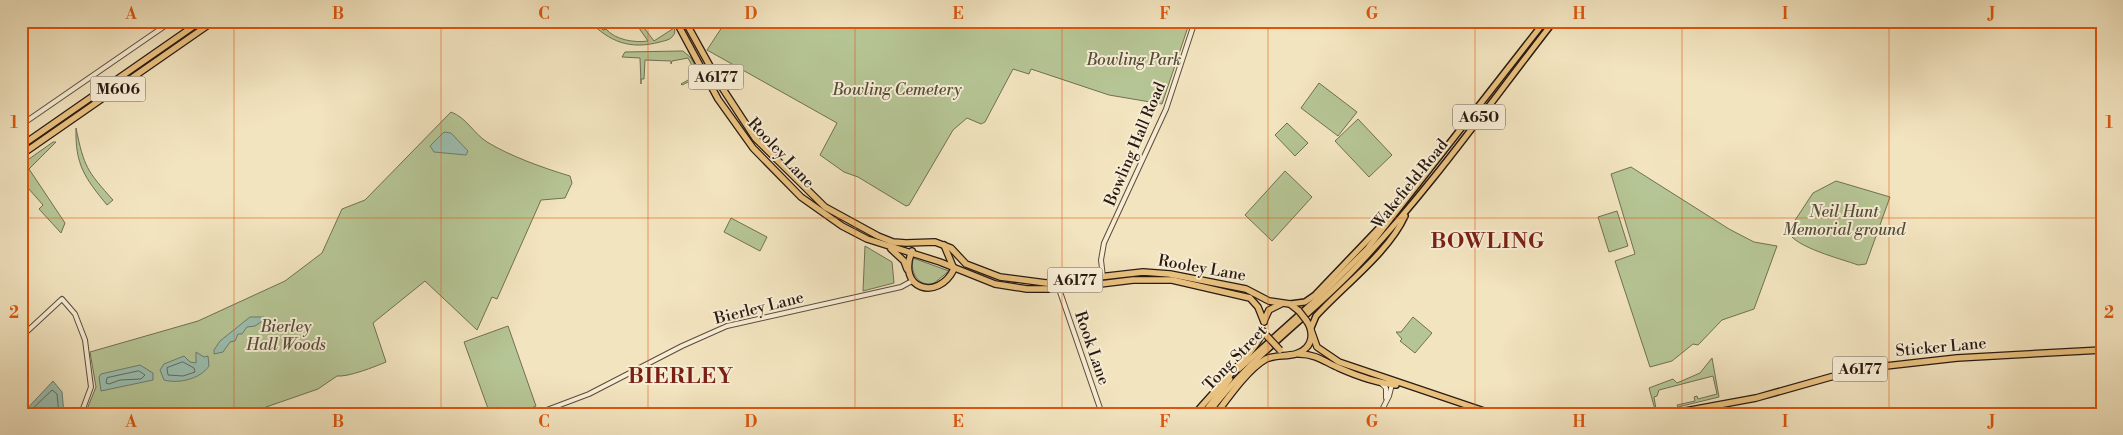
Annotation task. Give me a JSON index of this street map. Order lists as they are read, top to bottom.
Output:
{
  "streets": {
    "highway": [
      "A6177",
      "M606",
      "Rooley Lane",
      "Sticker Lane"
    ],
    "main road": ["A650", "Wakefield Road", "Tong Street"],
    "street": ["Bowling Hall Road", "Bierley Lane", "Rook Lane"]
  },
  "crossings": [
    ["A650", "Rooley Lane"],
    ["A650", "Wakefield Road"],
    ["Bowling Hall Road", "Rooley Lane"],
    ["Rooley Lane", "Rook Lane"],
    ["Wakefield Road", "Tong Street"]
  ],
  "districts": ["BOWLING", "BIERLEY"],
  "parks": [
    "Bowling Park",
    "Bowling Cemetery",
    "Neil Hunt Memorial ground",
    "Bierley Hall Woods"
  ],
  "grid": {
    "columns": [
      "A",
      "B",
      "C",
      "D",
      "E",
      "F",
      "G",
      "H",
      "I",
      "J"
    ],
    "rows": ["1", "2"]
  }
}
